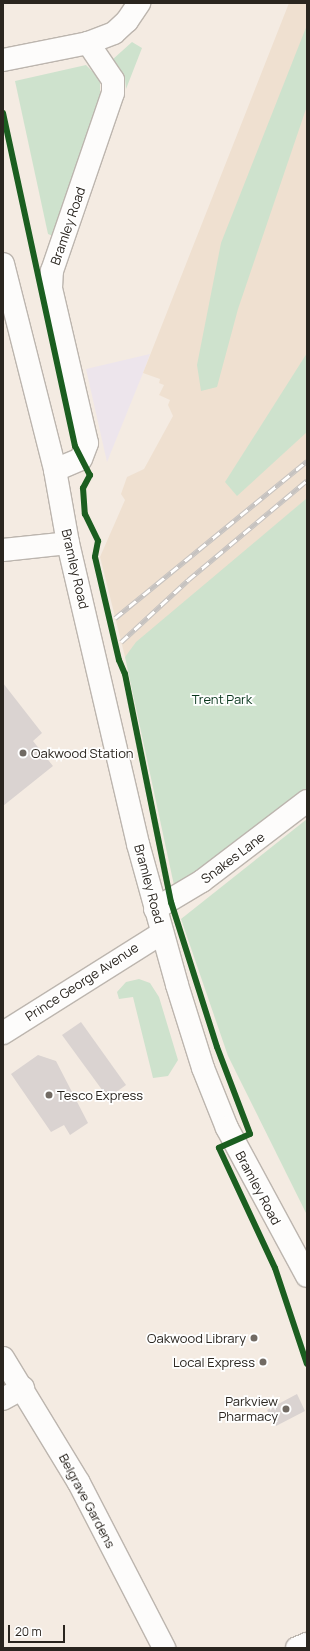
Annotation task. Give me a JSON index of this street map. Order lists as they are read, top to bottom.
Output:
{
  "streets": {
    "street": [
      "Bramley Road",
      "Snakes Lane",
      "Prince George Avenue",
      "Belgrave Gardens"
    ]
  },
  "crossings": [
    ["Bramley Road", "Snakes Lane"],
    ["Bramley Road", "Prince George Avenue"]
  ],
  "parks": ["Trent Park"],
  "places": [
    "Oakwood Station",
    "Tesco Express",
    "Oakwood Library",
    "Local Express",
    "Parkview Pharmacy"
  ],
  "scale_bar": "20 m"
}
